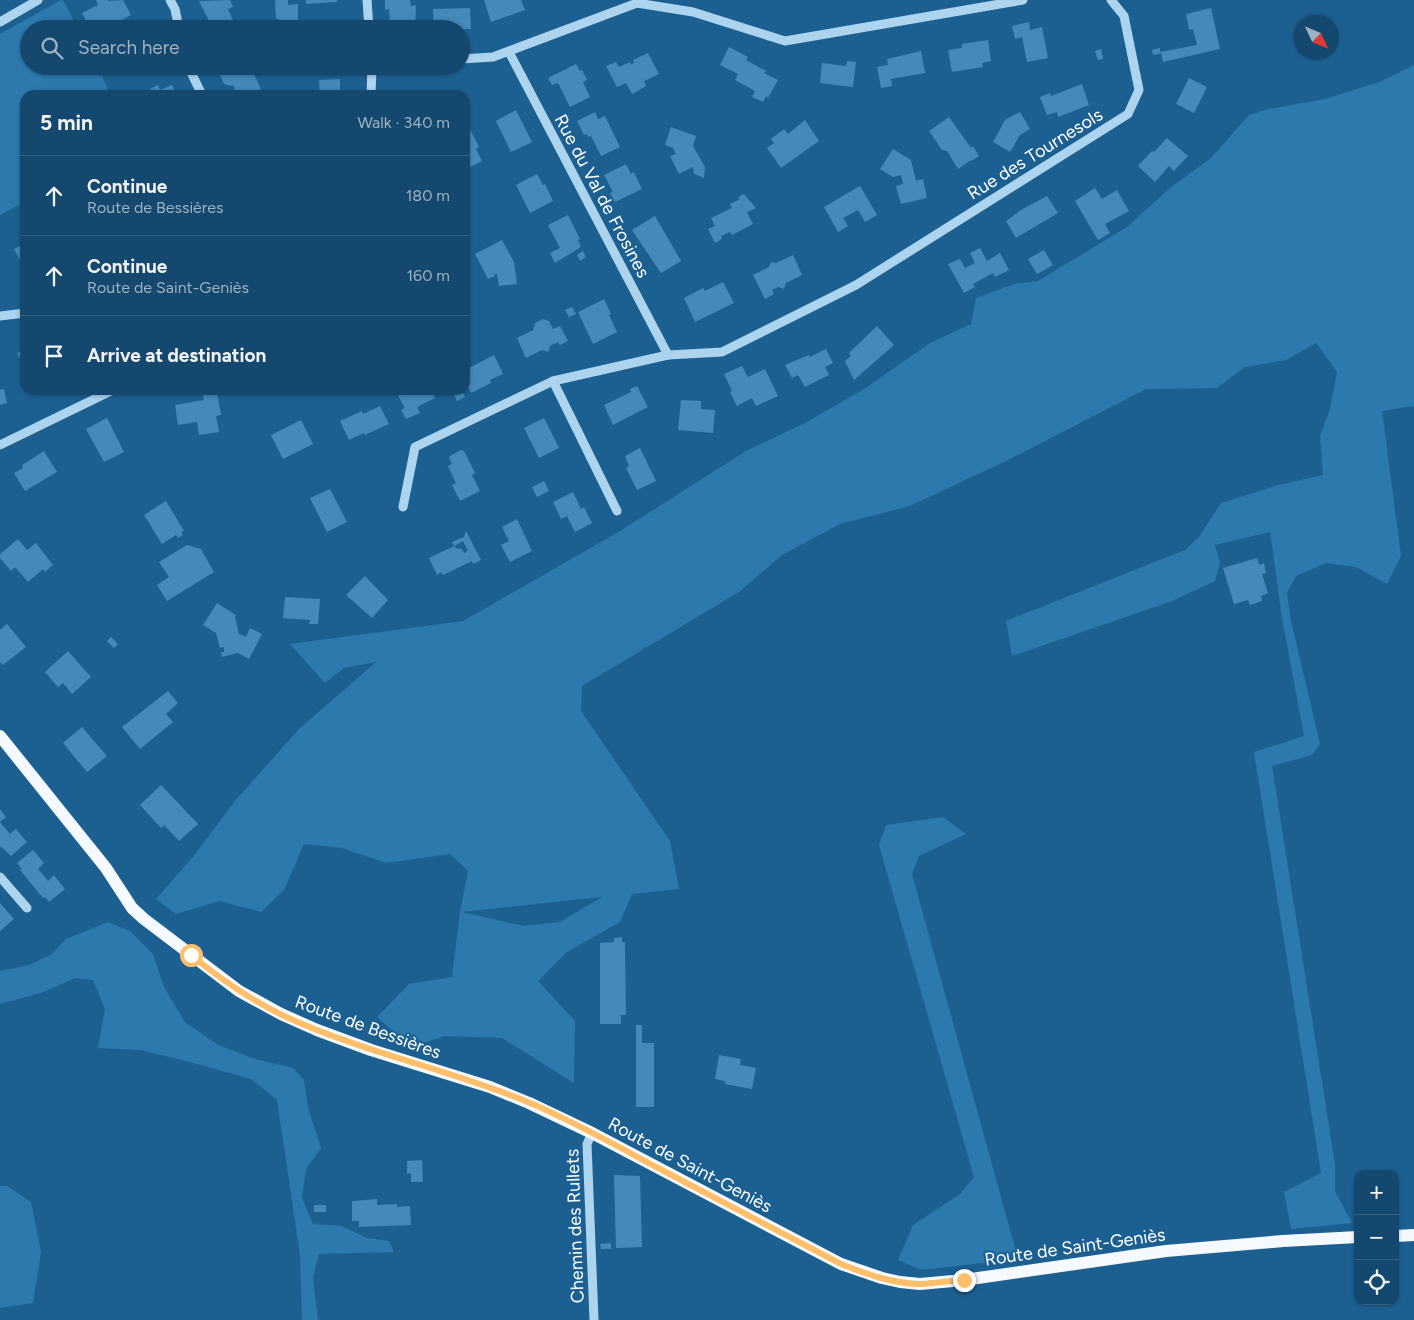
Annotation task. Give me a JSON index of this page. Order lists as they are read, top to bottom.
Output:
{
  "streets": {
    "main road": ["Route de Bessières", "Route de Saint-Geniès"],
    "street": ["Rue des Tournesols", "Rue du Val de Frosines", "Chemin des Rullets"]
  },
  "crossings": [
    ["Rue des Tournesols", "Rue du Val de Frosines"],
    ["Route de Bessières", "Route de Saint-Geniès"],
    ["Route de Bessières", "Chemin des Rullets"],
    ["Route de Saint-Geniès", "Chemin des Rullets"]
  ],
  "north": "bottom right",
  "page": {
    "search": "Search here",
    "heading": ["5 min", "Walk · 340 m"],
    "list": [
      ["Continue", "Route de Bessières", "180 m"],
      ["Continue", "Route de Saint-Geniès", "160 m"],
      "Arrive at destination"
    ],
    "map_buttons": ["+", "−"]
  }
}
